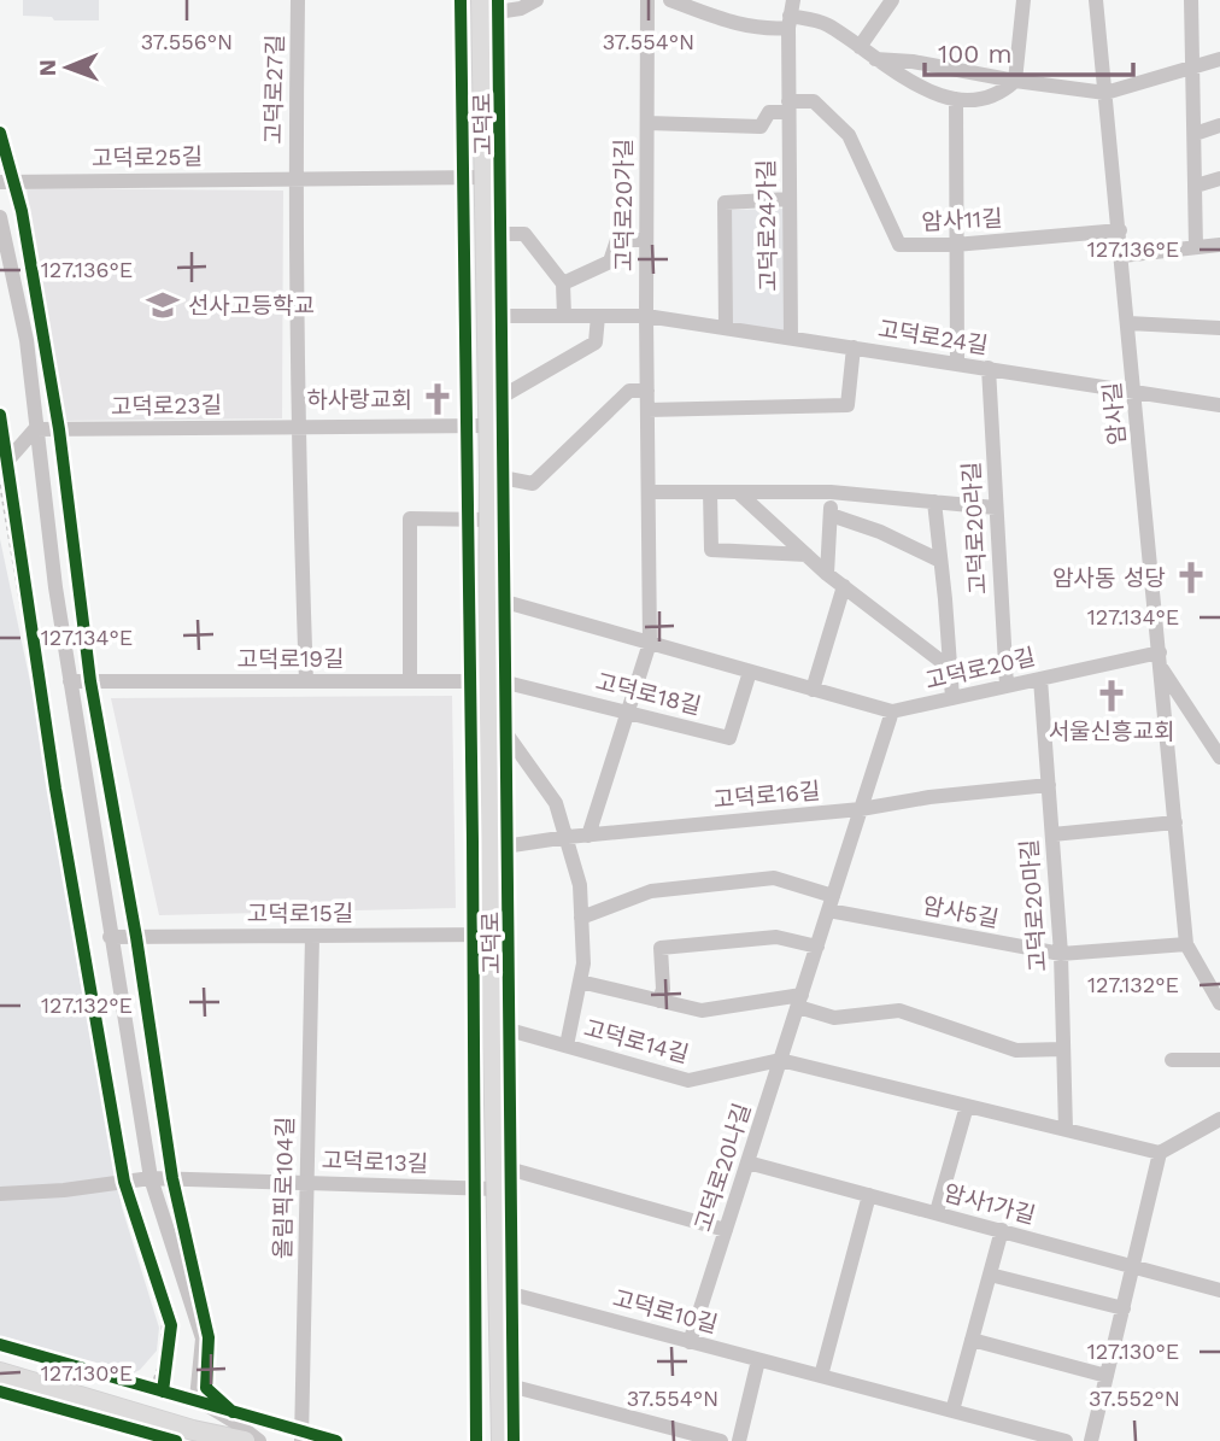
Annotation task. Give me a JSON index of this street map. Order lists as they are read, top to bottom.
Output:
{
  "streets": {
    "main road": ["고덕로"],
    "street": [
      "고덕로27길",
      "고덕로25길",
      "고덕로20가길",
      "암사11길",
      "고덕로24가길",
      "고덕로24길",
      "고덕로23길",
      "암사길",
      "고덕로20라길",
      "고덕로19길",
      "고덕로20길",
      "고덕로18길",
      "고덕로16길",
      "고덕로20마길",
      "암사5길",
      "고덕로15길",
      "고덕로14길",
      "고덕로13길",
      "고덕로20나길",
      "올림픽로104길",
      "암사1가길",
      "고덕로10길"
    ]
  },
  "crossings": [
    ["고덕로27길", "고덕로25길"],
    ["고덕로", "고덕로25길"],
    ["고덕로", "고덕로24길"],
    ["고덕로", "고덕로23길"],
    ["고덕로", "고덕로19길"],
    ["고덕로", "고덕로20길"],
    ["고덕로", "고덕로18길"],
    ["고덕로", "고덕로16길"],
    ["고덕로", "고덕로15길"],
    ["고덕로", "고덕로14길"],
    ["고덕로", "고덕로13길"],
    ["고덕로", "고덕로10길"],
    ["고덕로20가길", "고덕로24가길"],
    ["고덕로20가길", "고덕로24길"],
    ["고덕로20가길", "고덕로20길"],
    ["암사11길", "고덕로24가길"],
    ["암사11길", "암사길"],
    ["고덕로24가길", "고덕로24길"],
    ["고덕로24길", "암사길"],
    ["고덕로24길", "고덕로20라길"],
    ["암사길", "고덕로20길"],
    ["암사길", "암사5길"],
    ["고덕로20라길", "고덕로20길"],
    ["고덕로19길", "고덕로18길"],
    ["고덕로20길", "고덕로18길"],
    ["고덕로20길", "고덕로20마길"],
    ["고덕로20길", "고덕로20나길"],
    ["고덕로16길", "고덕로20마길"],
    ["고덕로16길", "고덕로20나길"],
    ["고덕로20마길", "암사5길"],
    ["고덕로20마길", "고덕로14길"],
    ["암사5길", "고덕로20나길"],
    ["고덕로15길", "올림픽로104길"],
    ["고덕로14길", "고덕로20나길"],
    ["고덕로13길", "올림픽로104길"],
    ["고덕로20나길", "암사1가길"],
    ["고덕로20나길", "고덕로10길"]
  ],
  "places": {
    "school or university": ["선사고등학교"],
    "church": ["하사랑교회", "암사동 성당", "서울신흥교회"]
  },
  "scale_bar": "100 m",
  "north": "left",
  "coordinates": [
    "37.556°N",
    "37.554°N",
    "127.136°E",
    "127.134°E",
    "127.132°E",
    "127.130°E",
    "37.552°N"
  ]
}
